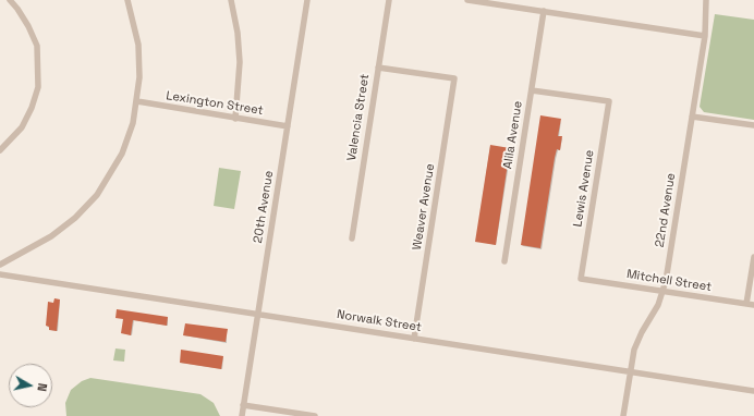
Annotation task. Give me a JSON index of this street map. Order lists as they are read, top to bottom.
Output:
{
  "streets": {
    "street": [
      "Lexington Street",
      "Valencia Street",
      "Alila Avenue",
      "Lewis Avenue",
      "20th Avenue",
      "Weaver Avenue",
      "22nd Avenue",
      "Mitchell Street",
      "Norwalk Street"
    ]
  },
  "crossings": [
    ["Lexington Street", "20th Avenue"],
    ["Valencia Street", "Weaver Avenue"],
    ["Alila Avenue", "Lewis Avenue"],
    ["Lewis Avenue", "Mitchell Street"],
    ["20th Avenue", "Norwalk Street"],
    ["Weaver Avenue", "Norwalk Street"],
    ["22nd Avenue", "Mitchell Street"],
    ["22nd Avenue", "Norwalk Street"]
  ],
  "north": "right"
}
